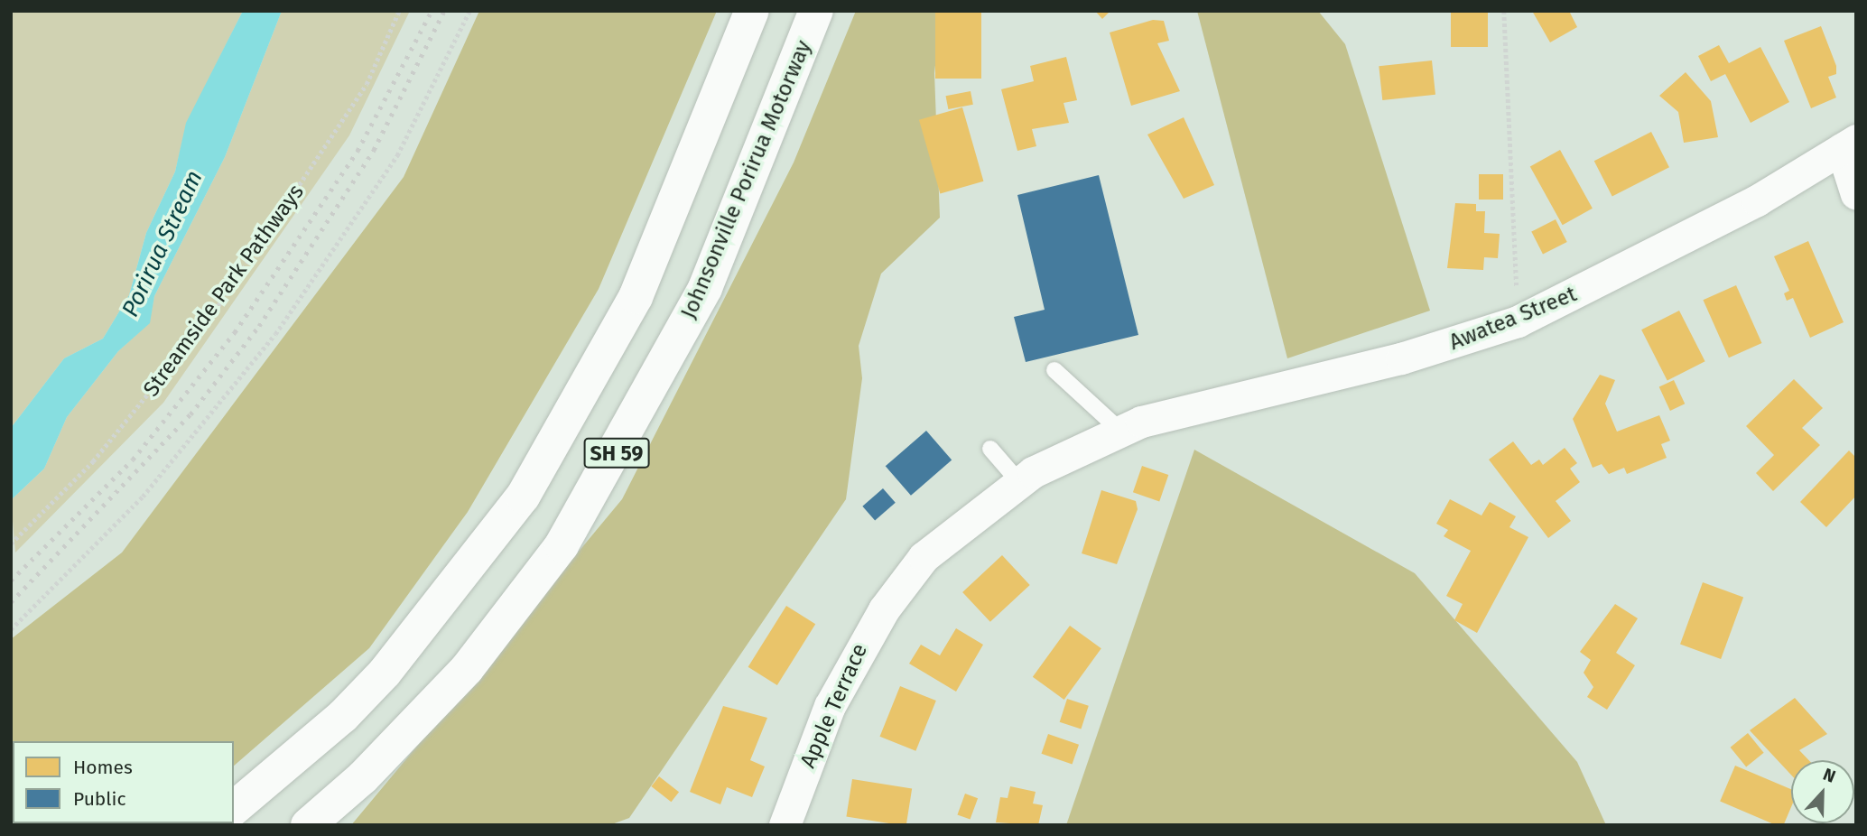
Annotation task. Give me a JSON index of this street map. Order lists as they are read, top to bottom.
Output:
{
  "streets": {
    "highway": ["Johnsonville Porirua Motorway", "SH 59"],
    "street": ["Awatea Street", "Apple Terrace"],
    "path": ["Streamside Park Pathways"]
  },
  "crossings": [
    ["Awatea Street", "Apple Terrace"]
  ],
  "water": ["Porirua Stream"],
  "legend": ["Homes", "Public"],
  "north": "top"
}
